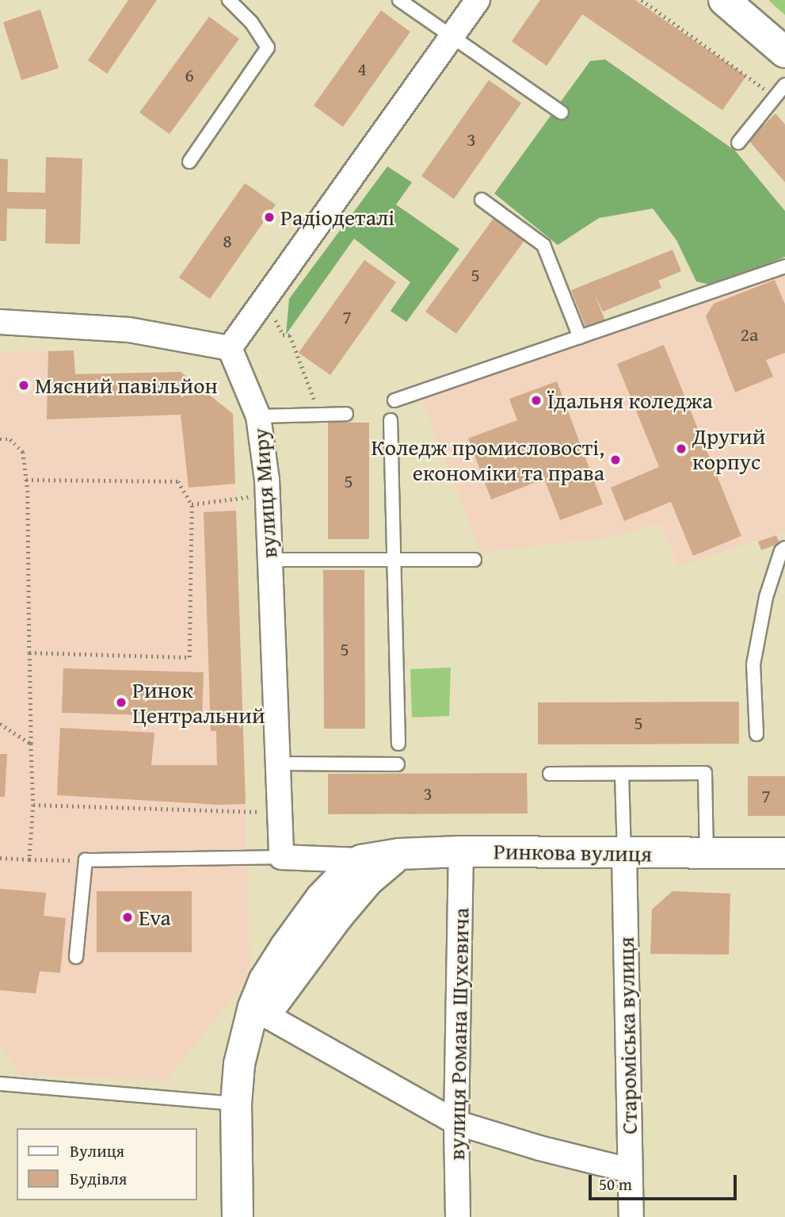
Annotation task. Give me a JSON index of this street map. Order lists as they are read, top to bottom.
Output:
{
  "streets": {
    "main road": ["Ринкова вулиця"],
    "street": ["вулиця Миру", "вулиця Романа Шухевича", "Староміська вулиця"]
  },
  "crossings": [
    ["Ринкова вулиця", "вулиця Романа Шухевича"],
    ["Ринкова вулиця", "Староміська вулиця"]
  ],
  "places": [
    "Радіодеталі",
    "Мясний павільйон",
    "Їдальня коледжа",
    "Другий корпус",
    "Коледж промисловості, економіки та права",
    "Ринок Центральний",
    "Eva"
  ],
  "house_numbers": [
    "4",
    "6",
    "3",
    "8",
    "5",
    "7",
    "2а",
    "5",
    "5",
    "5",
    "3",
    "7"
  ],
  "legend": ["Вулиця", "Будівля"],
  "scale_bar": "50 m"
}
